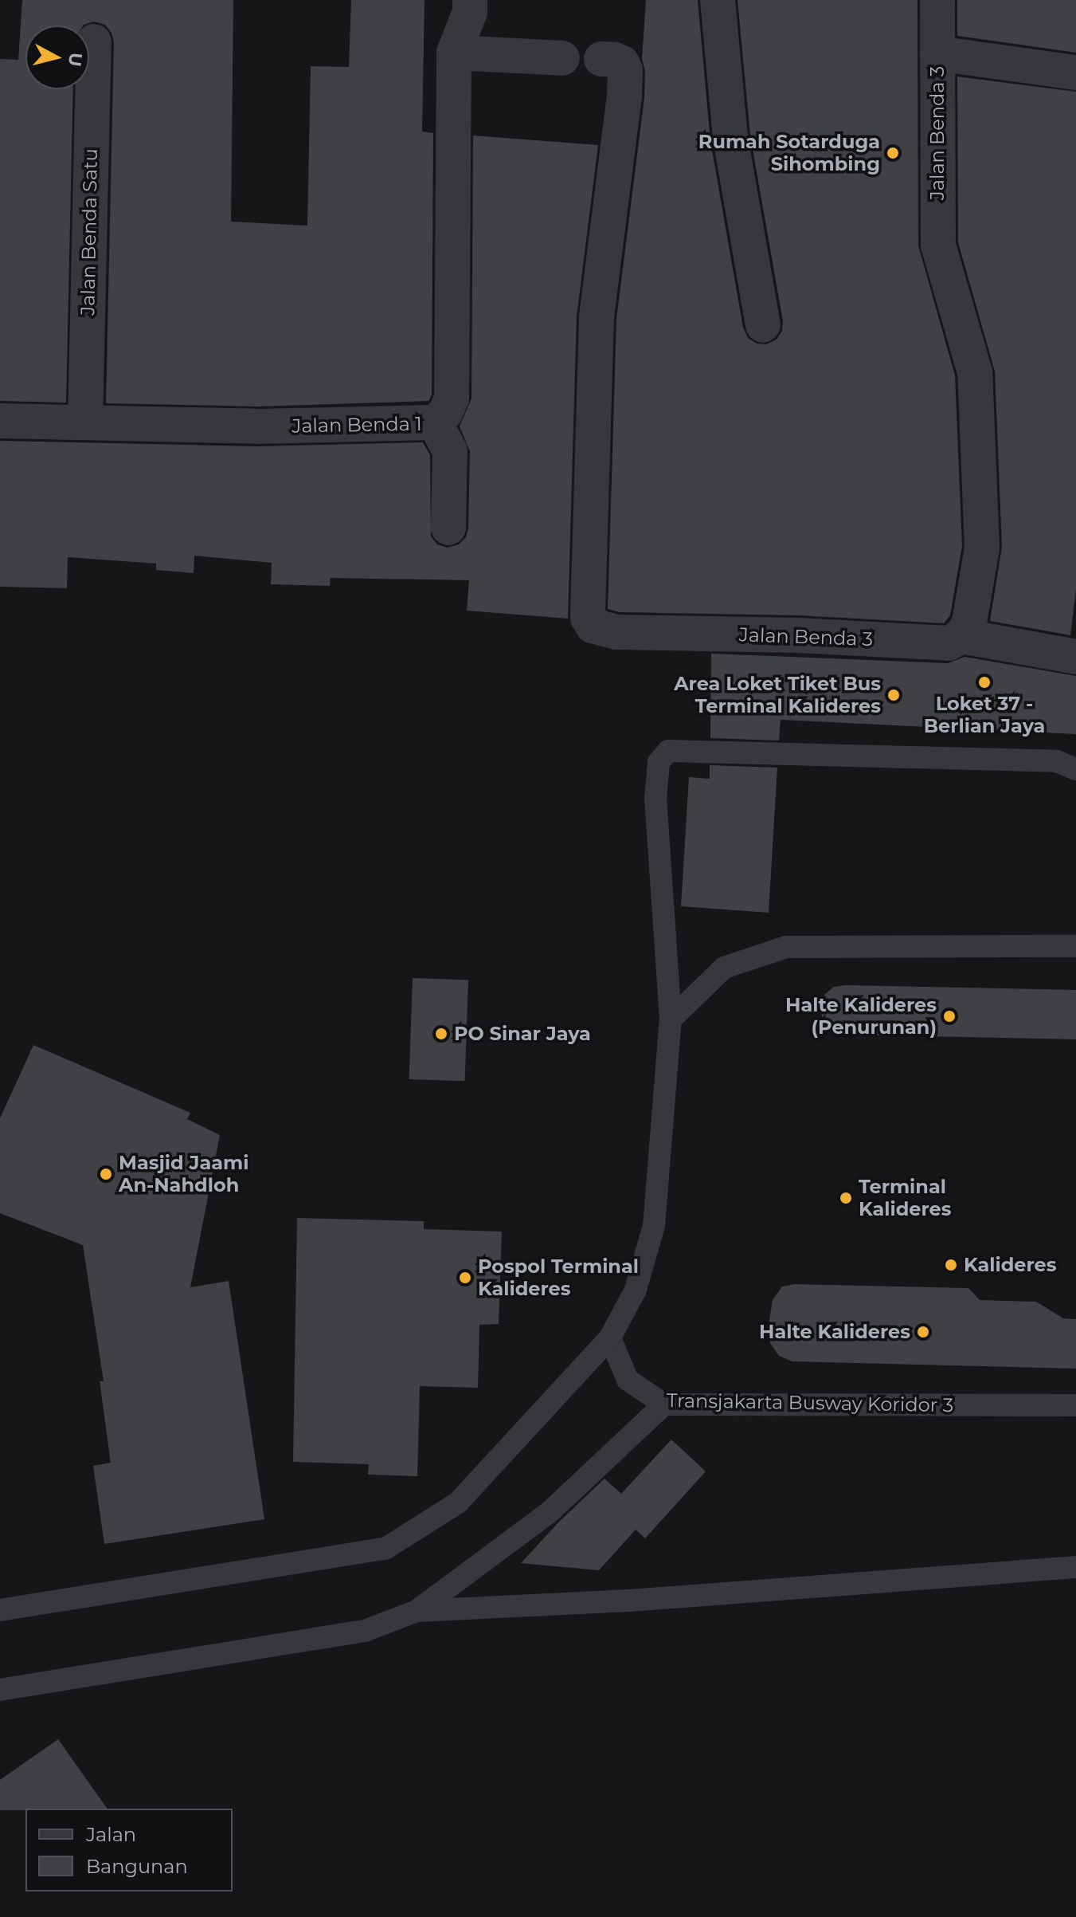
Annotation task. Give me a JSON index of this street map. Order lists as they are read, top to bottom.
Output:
{
  "streets": {
    "street": ["Jalan Benda 3", "Jalan Benda Satu", "Jalan Benda 1"],
    "lane": ["Transjakarta Busway Koridor 3"]
  },
  "crossings": [
    ["Jalan Benda Satu", "Jalan Benda 1"]
  ],
  "places": [
    "Rumah Sotarduga Sihombing",
    "Loket 37 - Berlian Jaya",
    "Area Loket Tiket Bus Terminal Kalideres",
    "Halte Kalideres (Penurunan)",
    "PO Sinar Jaya",
    "Masjid Jaami An-Nahdloh",
    "Terminal Kalideres",
    "Kalideres",
    "Pospol Terminal Kalideres",
    "Halte Kalideres"
  ],
  "legend": ["Jalan", "Bangunan"],
  "north": "right"
}
